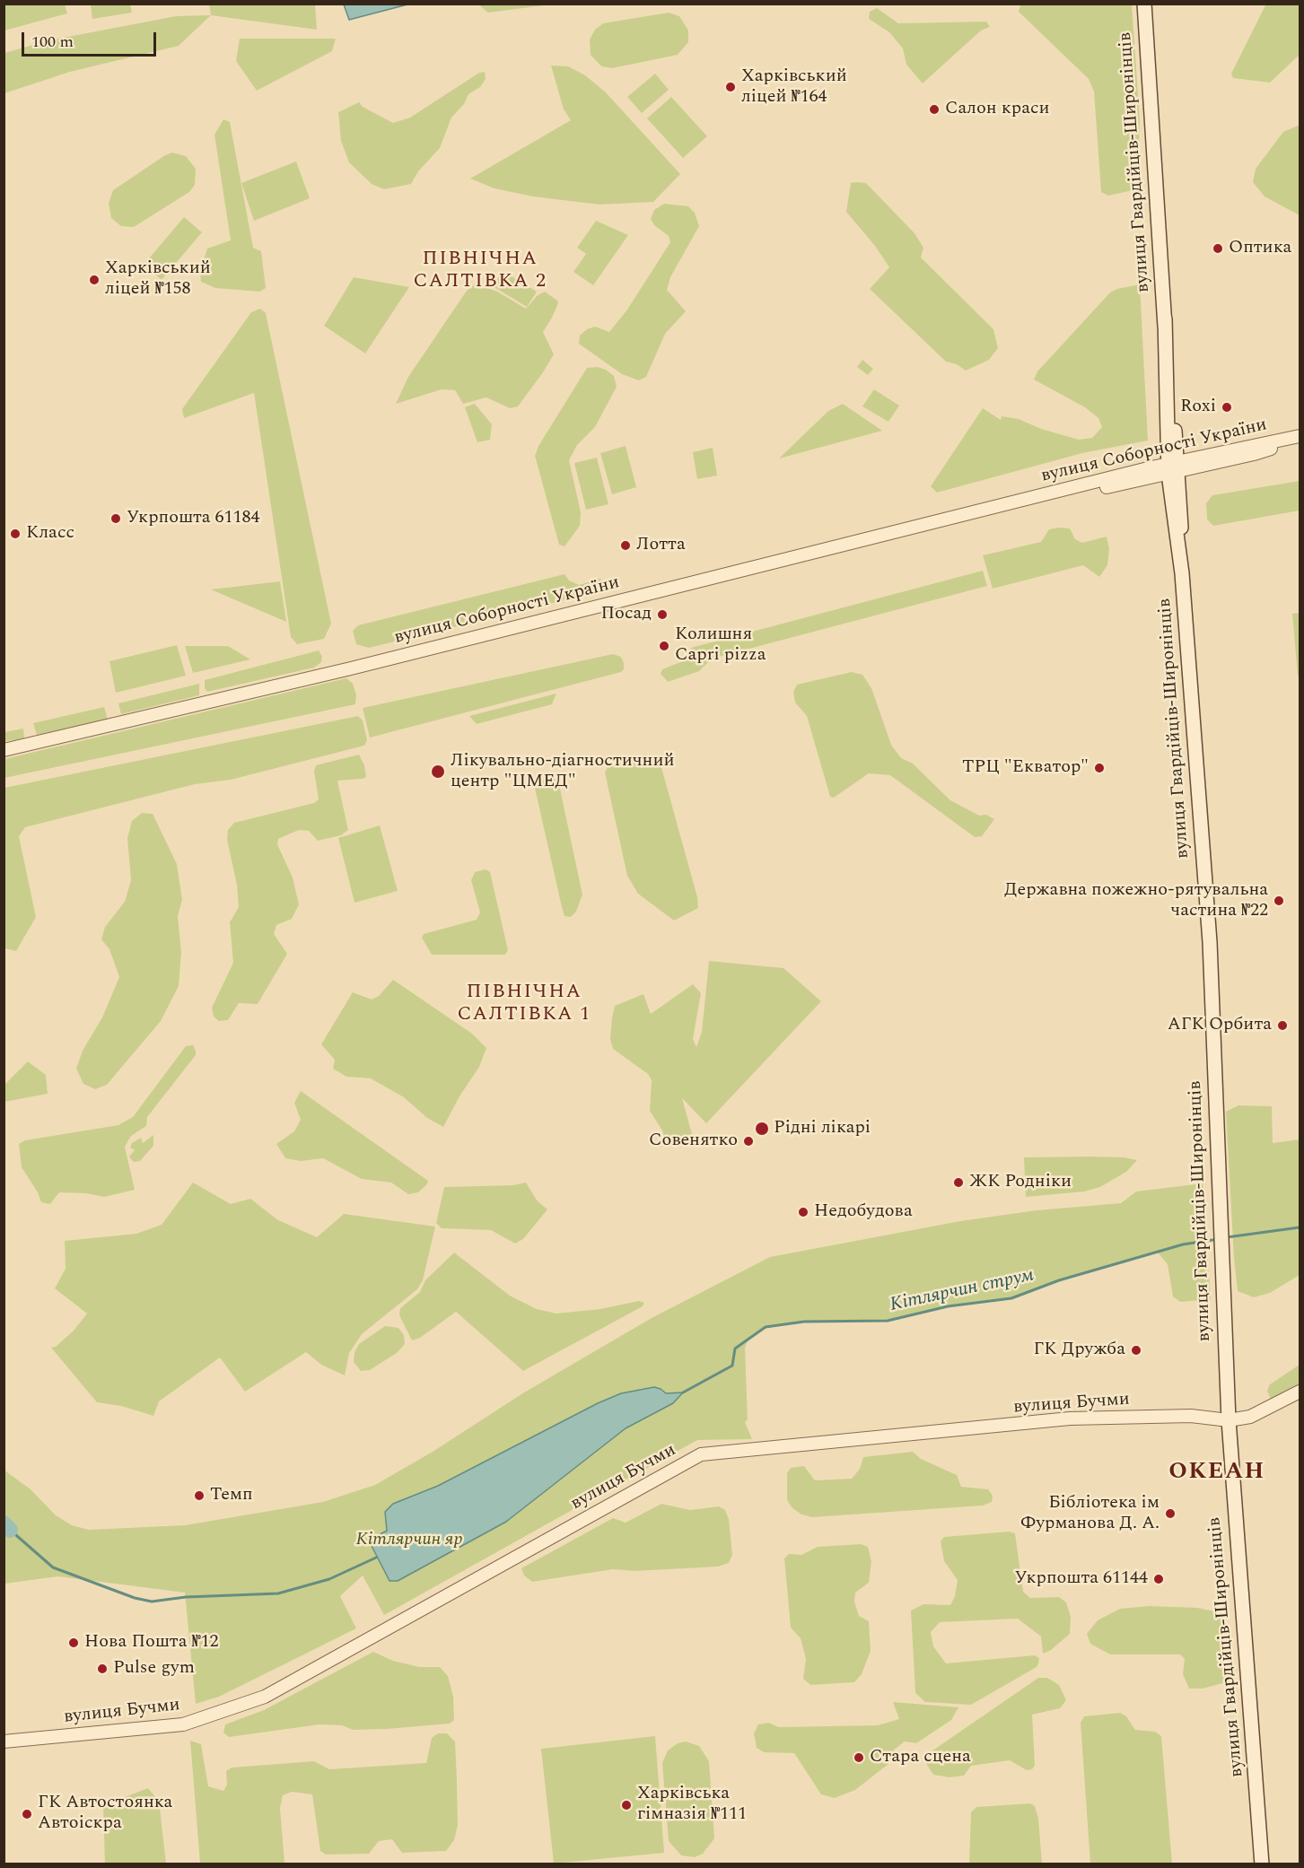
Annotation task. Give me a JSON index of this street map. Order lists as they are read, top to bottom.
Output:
{
  "streets": {
    "main road": ["вулиця Гвардійців-Широнінців"],
    "street": ["вулиця Соборності України", "вулиця Бучми"]
  },
  "crossings": [
    ["вулиця Гвардійців-Широнінців", "вулиця Соборності України"],
    ["вулиця Гвардійців-Широнінців", "вулиця Бучми"]
  ],
  "districts": ["ПІВНІЧНА САЛТІВКА 2", "ПІВНІЧНА САЛТІВКА 1", "ОКЕАН"],
  "water": ["Кітлярчин струм"],
  "parks": ["Кітлярчин яр"],
  "places": [
    "Харківський ліцей №164",
    "Салон краси",
    "Оптика",
    "Харківський ліцей №158",
    "Roxi",
    "Укрпошта 61184",
    "Класс",
    "Лотта",
    "Посад",
    "Колишня Capri pizza",
    "ТРЦ \"Екватор\"",
    "Лікувально-діагностичний центр \"ЦМЕД\"",
    "Державна пожежно-рятувальна частина №22",
    "АГК Орбита",
    "Рідні лікарі",
    "Совенятко",
    "ЖК Родніки",
    "Недобудова",
    "ГК Дружба",
    "Темп",
    "Бібліотека iм Фурманова Д. А.",
    "Укрпошта 61144",
    "Нова Пошта №12",
    "Pulse gym",
    "Стара сцена",
    "Харківська гімназія №111",
    "ГК Автостоянка Автоіскра"
  ],
  "scale_bar": "100 m"
}
